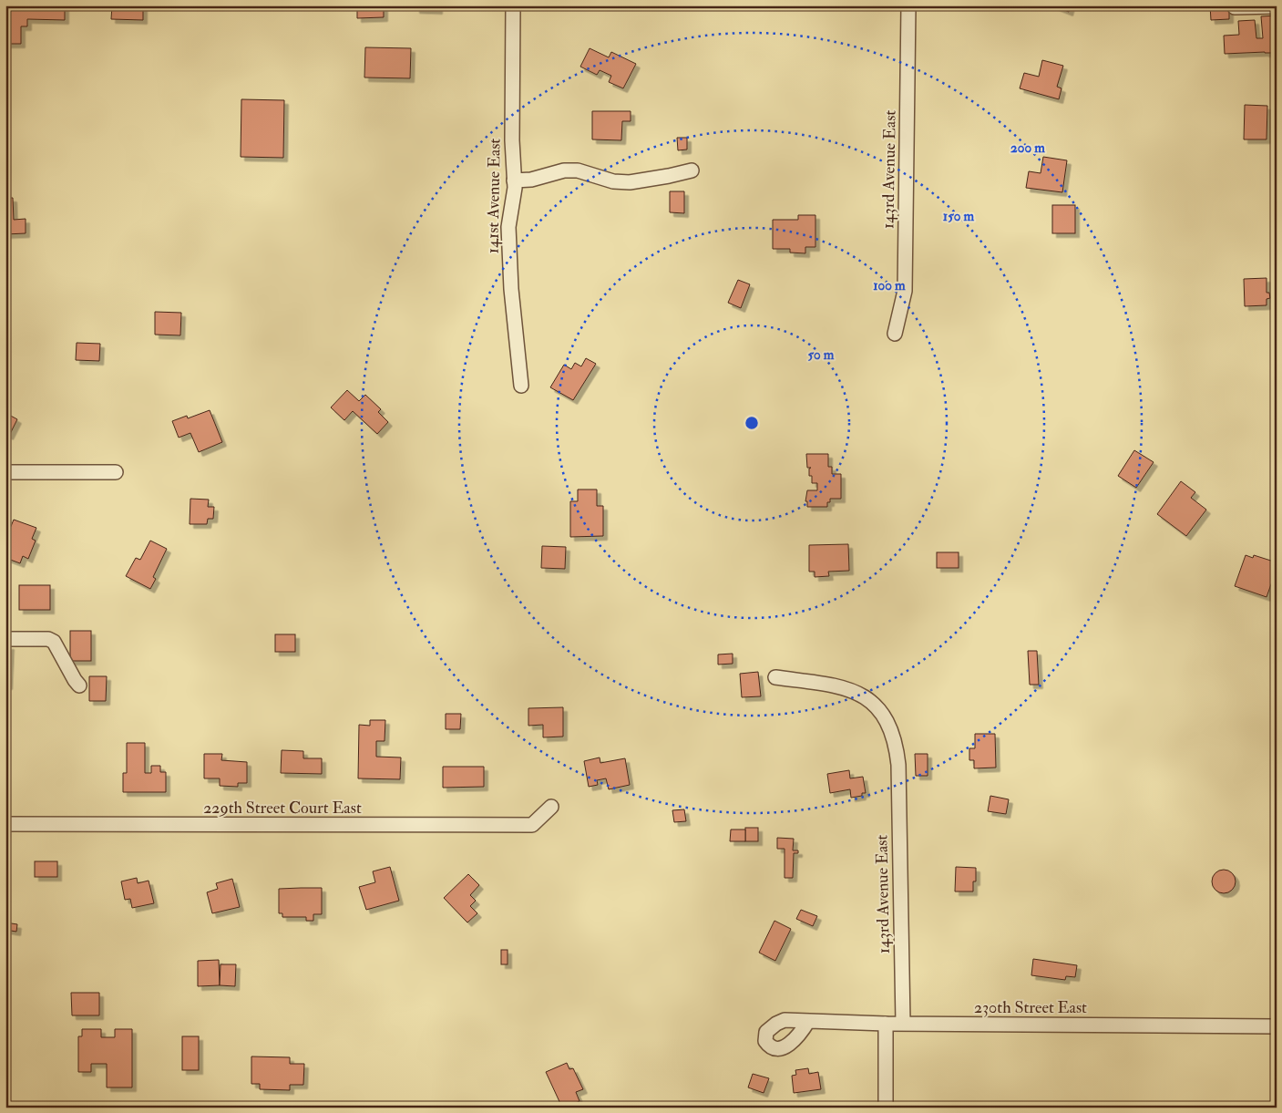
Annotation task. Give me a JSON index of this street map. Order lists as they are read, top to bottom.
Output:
{
  "streets": {
    "street": [
      "143rd Avenue East",
      "141st Avenue East",
      "229th Street Court East",
      "230th Street East"
    ]
  },
  "crossings": [
    ["143rd Avenue East", "230th Street East"]
  ],
  "rings": [
    "200 m",
    "150 m",
    "100 m",
    "50 m"
  ]
}
